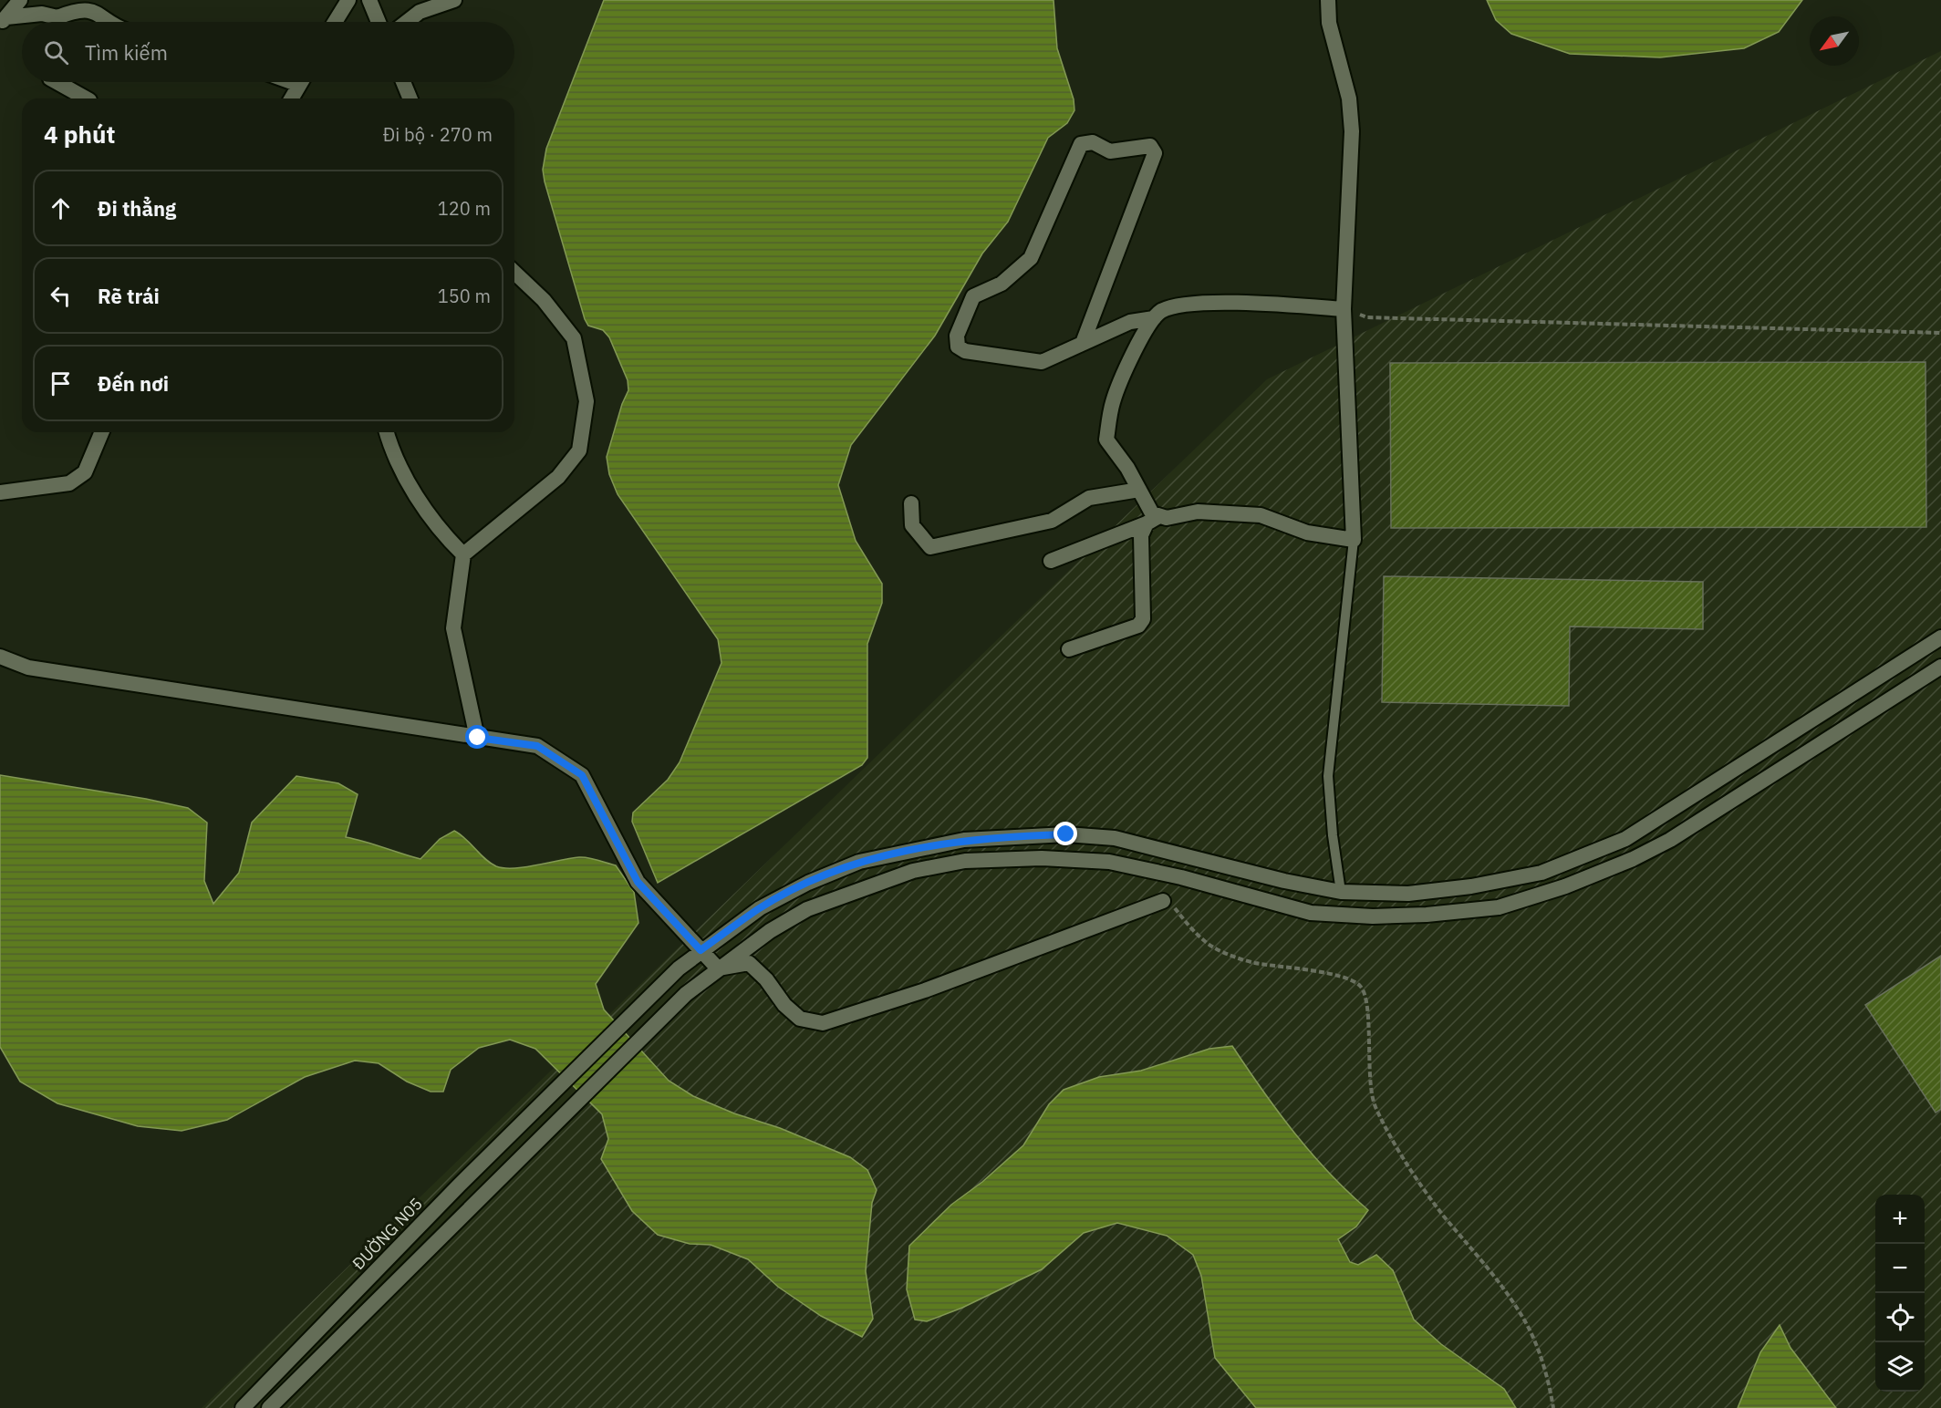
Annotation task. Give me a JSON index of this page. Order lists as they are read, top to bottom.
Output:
{
  "streets": {
    "street": ["ĐƯỜNG N05"]
  },
  "north": "bottom left",
  "page": {
    "search": "Tìm kiếm",
    "heading": ["4 phút", "Đi bộ · 270 m"],
    "list": [
      ["Đi thẳng", "120 m"],
      ["Rẽ trái", "150 m"],
      "Đến nơi"
    ],
    "map_buttons": ["+", "−"]
  }
}
